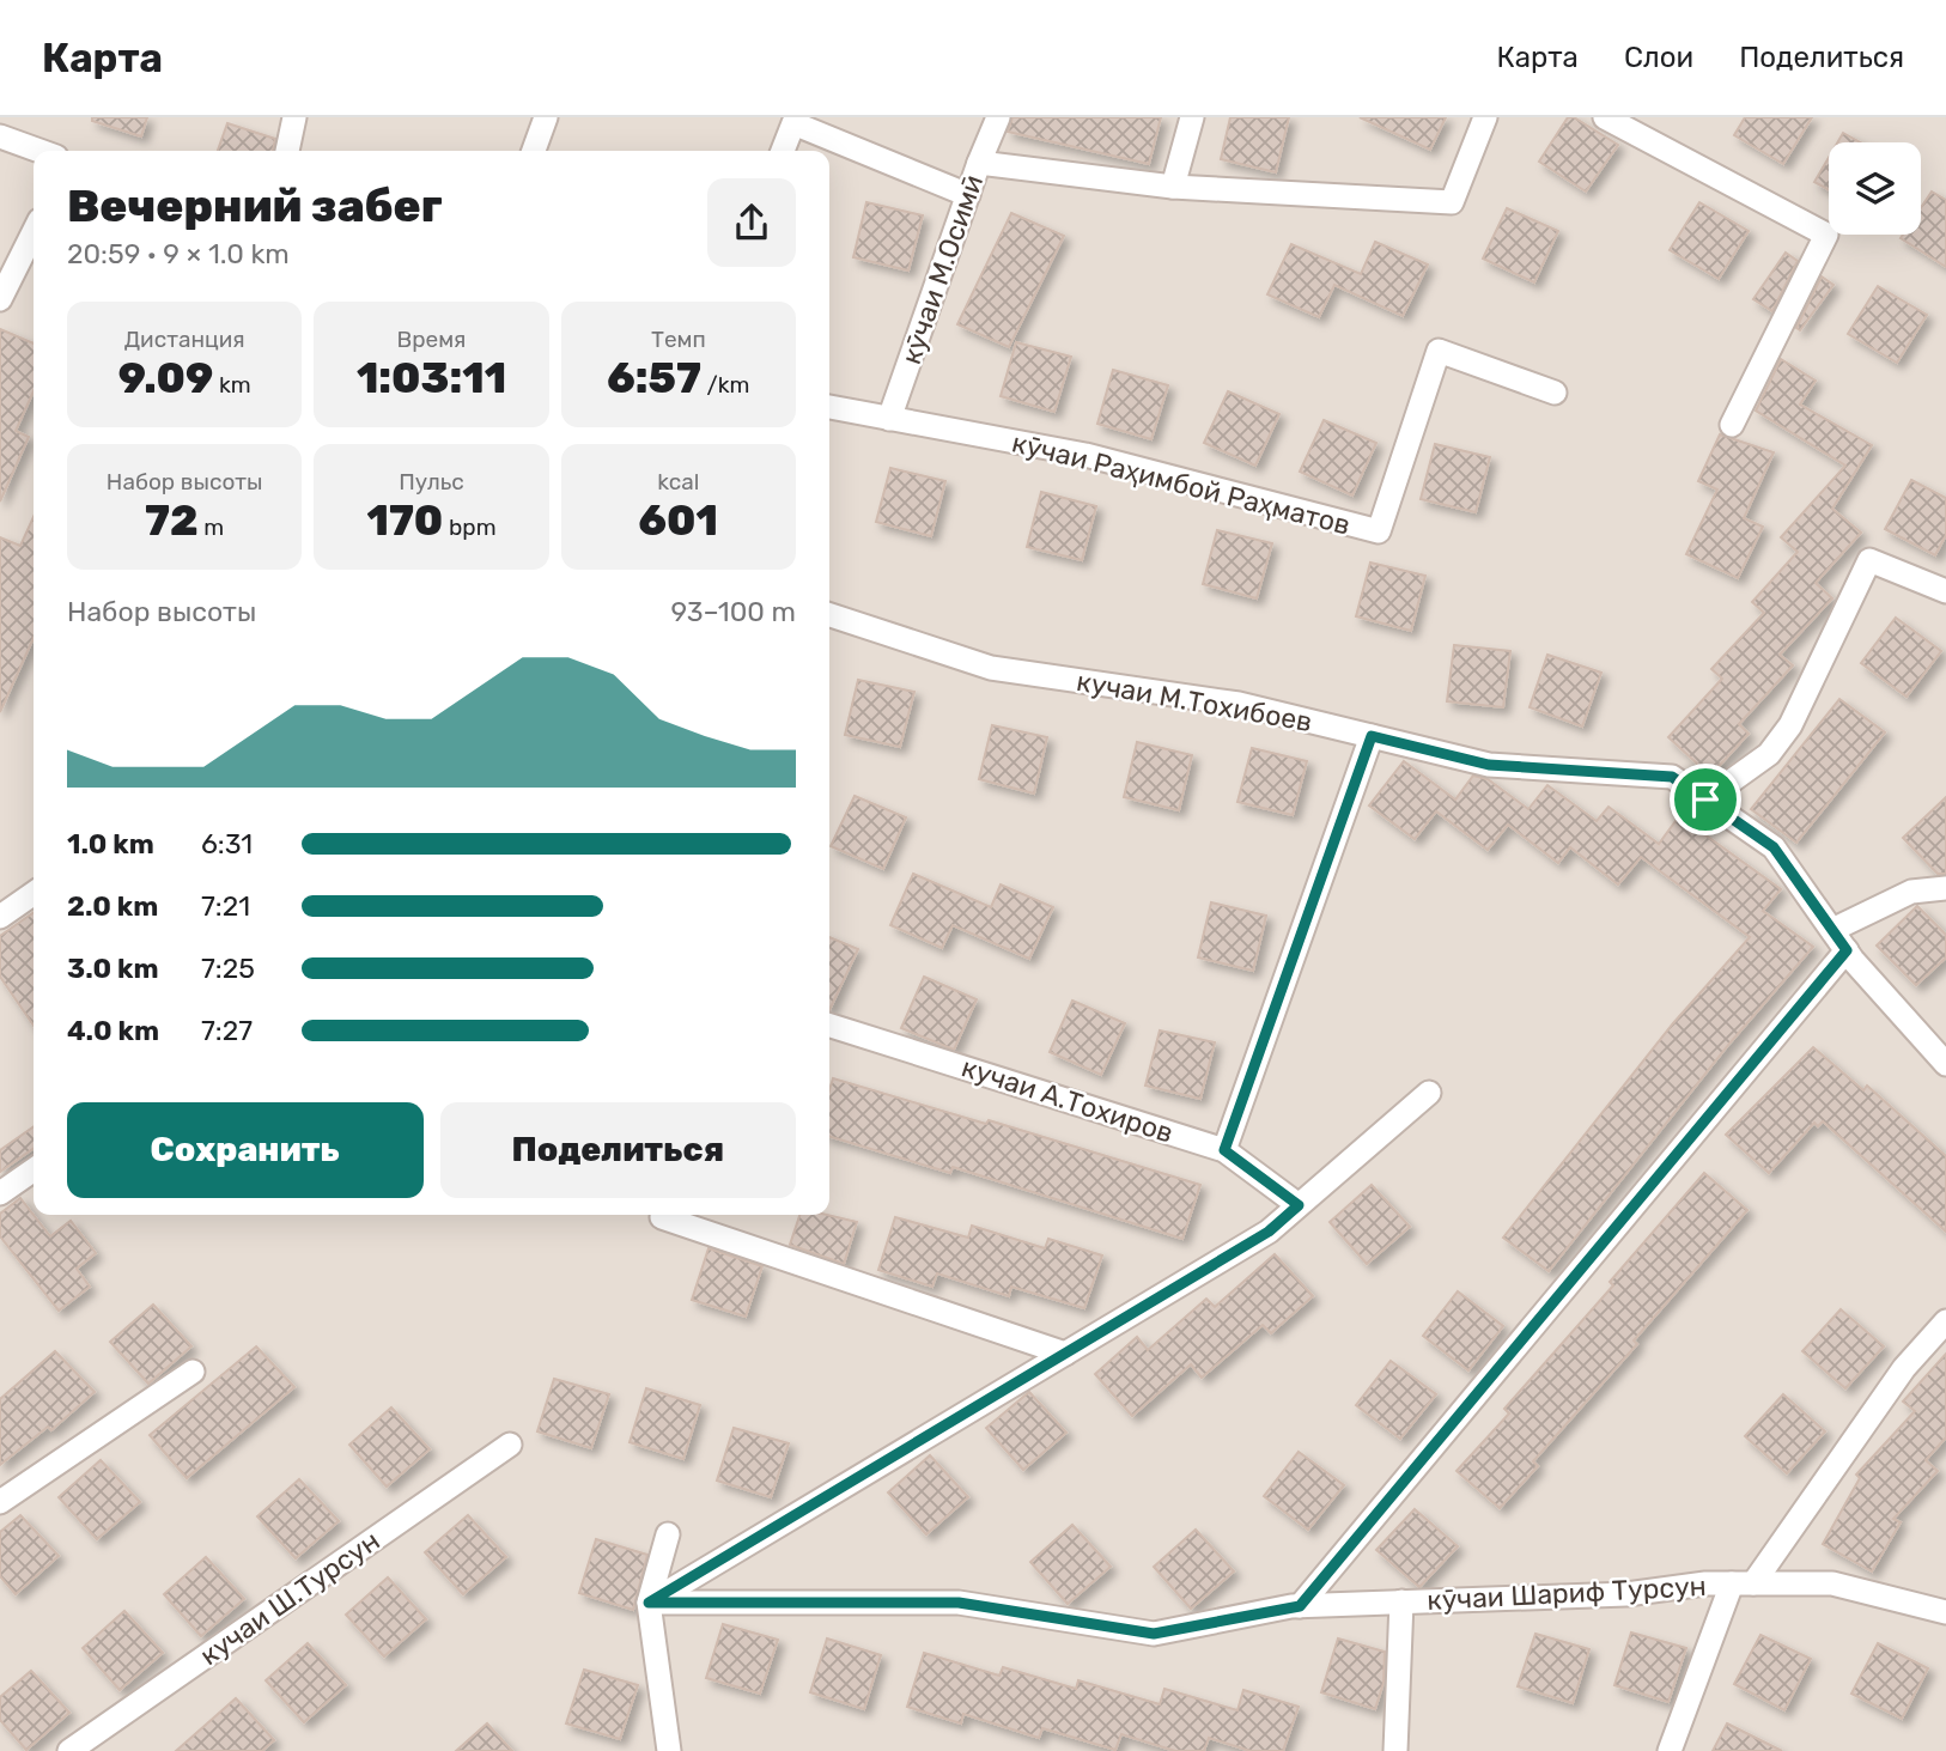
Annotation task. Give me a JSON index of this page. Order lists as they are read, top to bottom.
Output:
{
  "streets": {
    "street": [
      "кӯчаи М.Осимӣ",
      "кӯчаи Раҳимбой Раҳматов",
      "кучаи М.Тохибоев",
      "кучаи А.Тохиров",
      "кӯчаи Шариф Турсун",
      "кучаи Ш.Турсун"
    ]
  },
  "crossings": [
    ["кӯчаи М.Осимӣ", "кӯчаи Раҳимбой Раҳматов"]
  ],
  "page": {
    "header": "Карта",
    "nav": ["Карта", "Слои", "Поделиться"],
    "heading": ["Вечерний забег", "20:59 · 9 × 1.0 km"],
    "stats": [
      ["Дистанция", "9.09 km"],
      ["Время", "1:03:11"],
      ["Темп", "6:57 /km"],
      ["Набор высоты", "72 m"],
      ["Пульс", "170 bpm"],
      ["kcal", "601"]
    ],
    "chart": ["Набор высоты", "93–100 m"],
    "list": [
      {
        "name": "1.0 km",
        "note": "6:31"
      },
      {
        "name": "2.0 km",
        "note": "7:21"
      },
      {
        "name": "3.0 km",
        "note": "7:25"
      },
      {
        "name": "4.0 km",
        "note": "7:27"
      }
    ],
    "buttons": ["Сохранить", "Поделиться"]
  }
}
